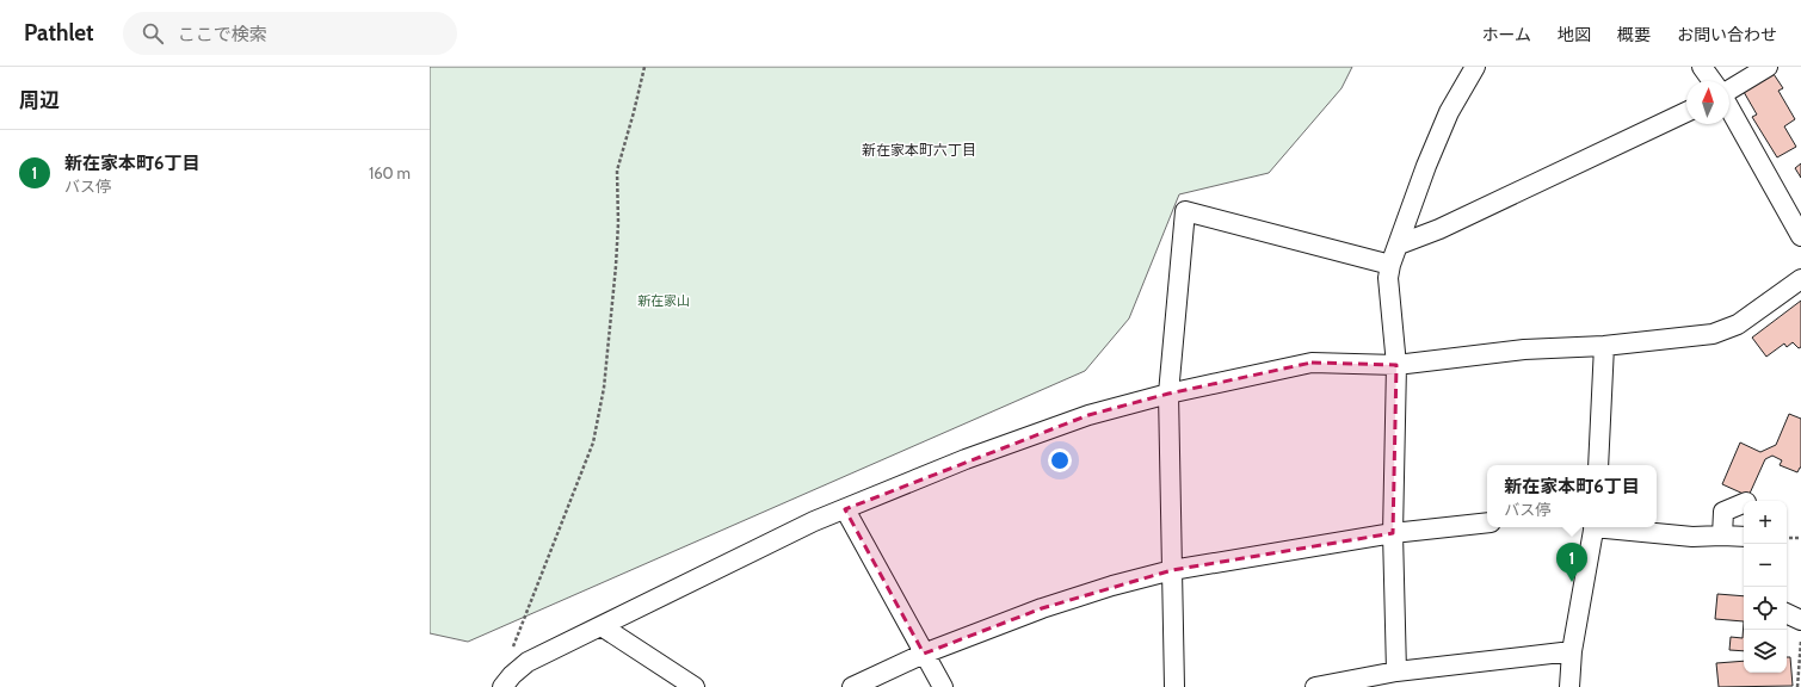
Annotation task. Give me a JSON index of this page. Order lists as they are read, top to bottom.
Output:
{
  "districts": ["新在家本町六丁目"],
  "parks": ["新在家山"],
  "north": "top",
  "page": {
    "header": "Pathlet",
    "search": "ここで検索",
    "nav": [
      "ホーム",
      "地図",
      "概要",
      "お問い合わせ"
    ],
    "heading": "周辺",
    "list": [
      {
        "mark": "1",
        "name": "新在家本町6丁目",
        "note": "バス停",
        "value": "160 m"
      }
    ],
    "popup": ["新在家本町6丁目", "バス停"],
    "map_buttons": ["+", "−"],
    "pins": "1"
  }
}
